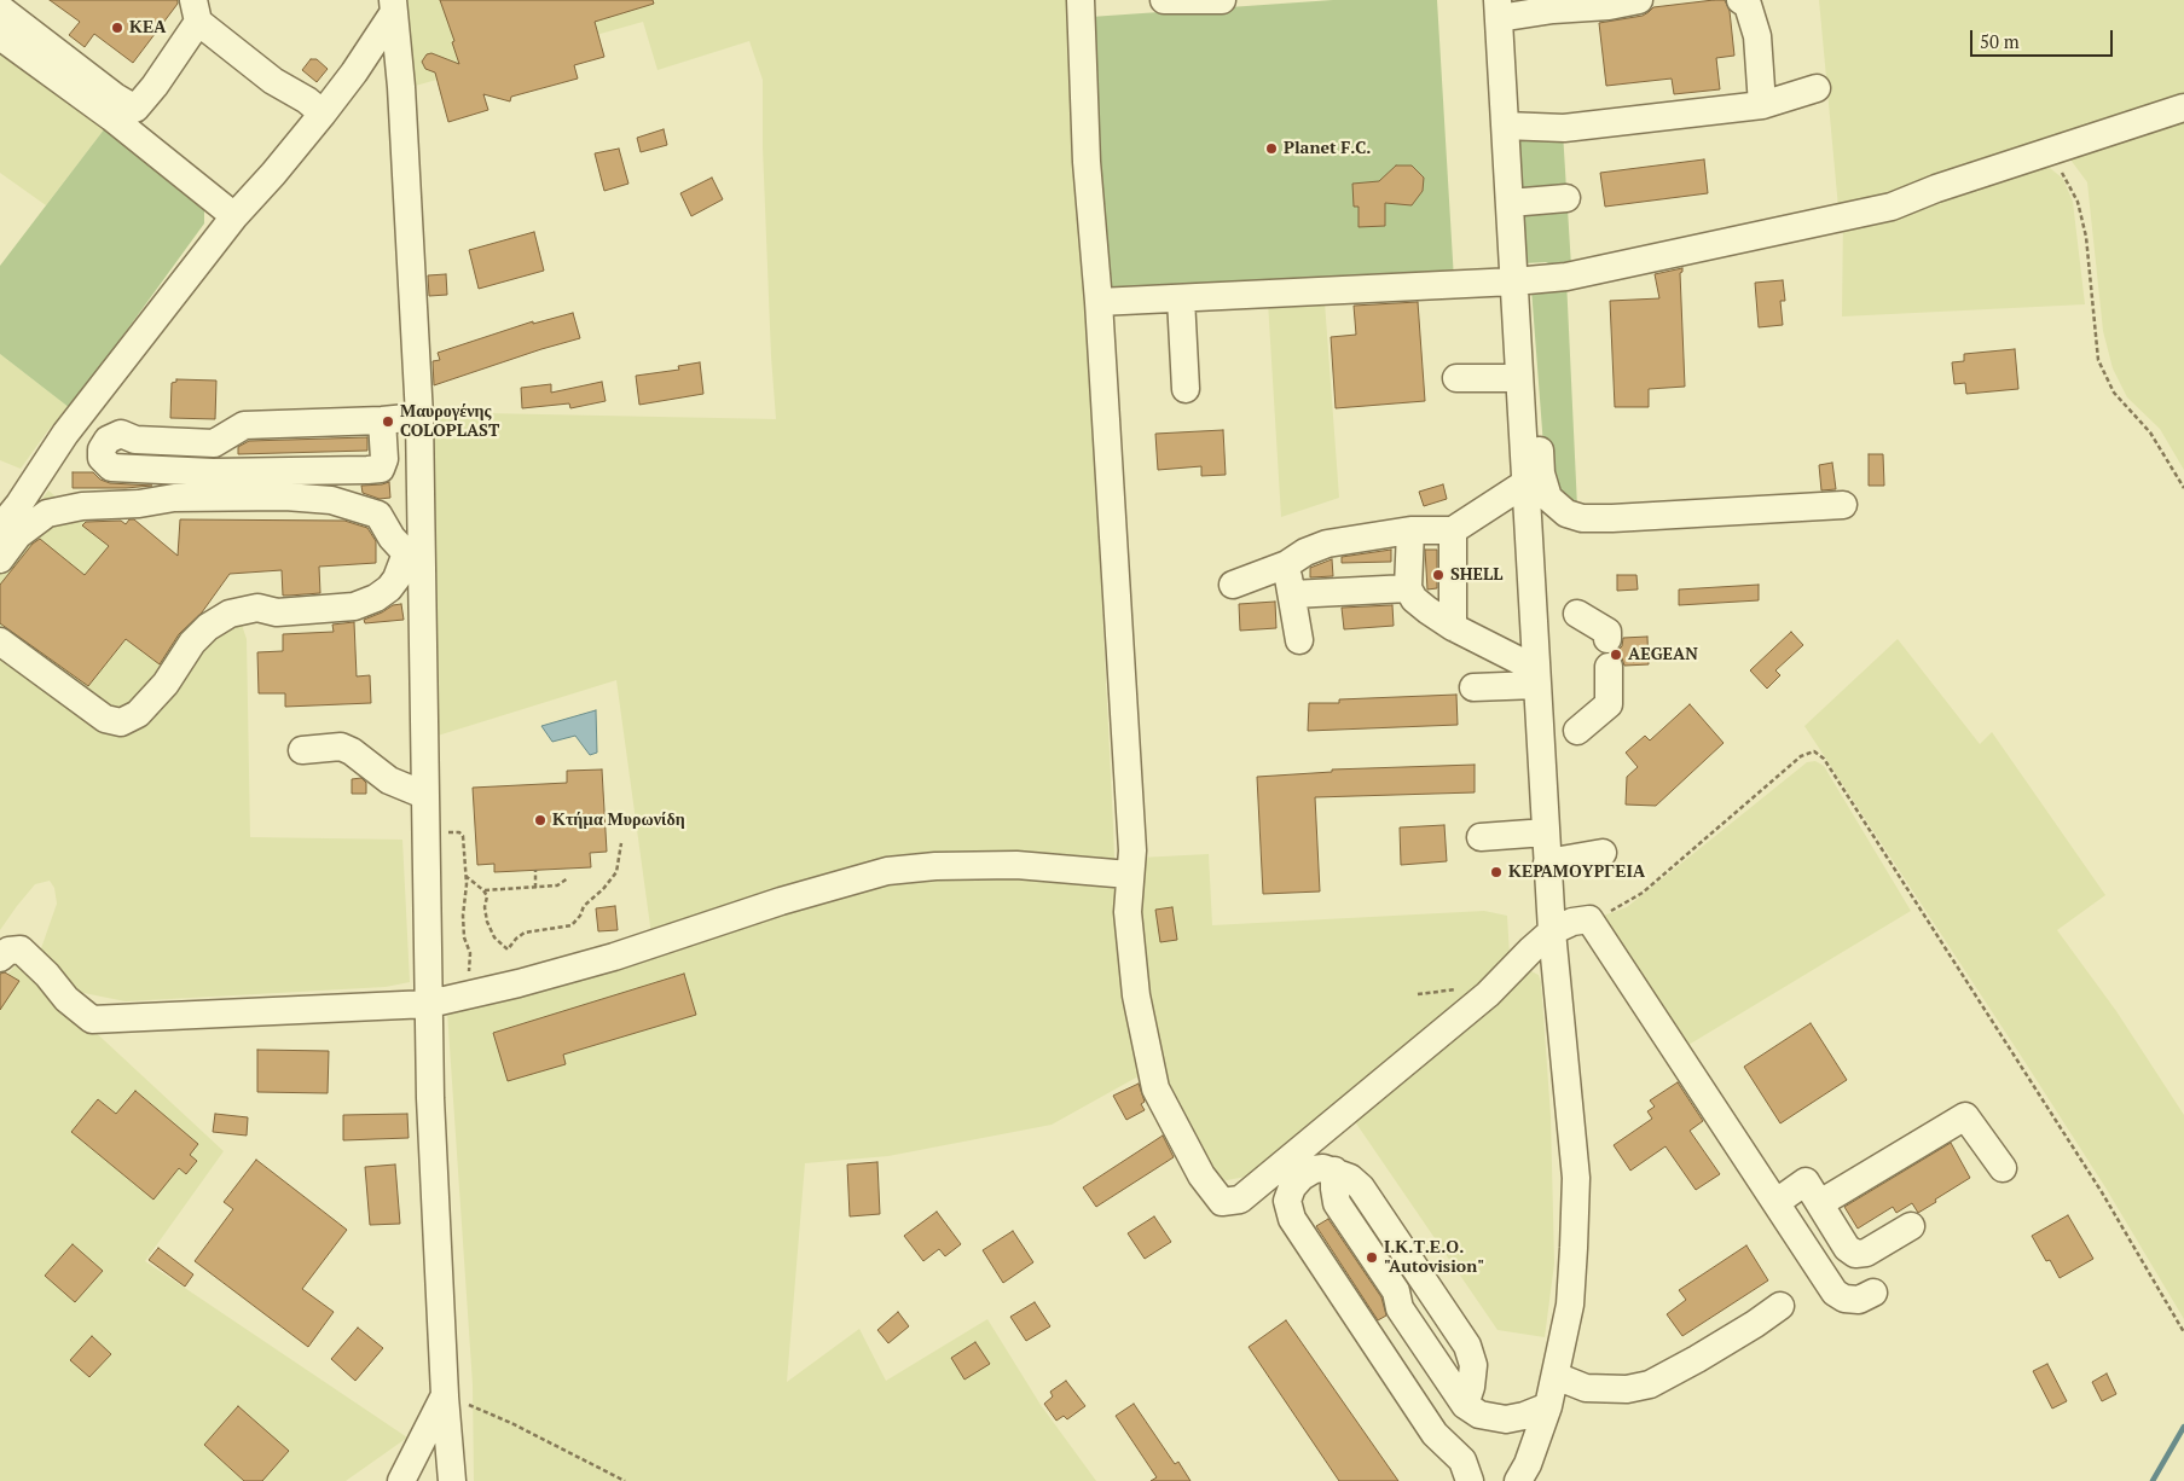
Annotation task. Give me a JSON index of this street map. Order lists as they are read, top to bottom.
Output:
{
  "places": [
    "ΚΕΑ",
    "Planet F.C.",
    "Μαυρογένης COLOPLAST",
    "SHELL",
    "AEGEAN",
    "Κτήμα Μυρωνίδη",
    "ΚΕΡΑΜΟΥΡΓΕΙΑ",
    "I.Κ.Τ.Ε.Ο. \"Autovision\""
  ],
  "scale_bar": "50 m"
}
